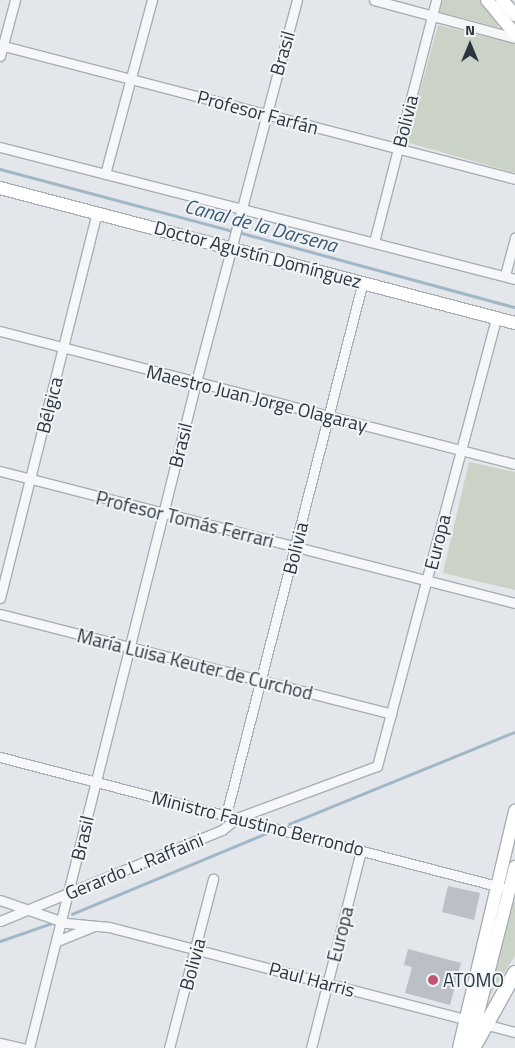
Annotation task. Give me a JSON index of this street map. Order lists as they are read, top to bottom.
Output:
{
  "streets": {
    "street": [
      "Brasil",
      "Profesor Farfán",
      "Bolivia",
      "Doctor Agustín Domínguez",
      "Maestro Juan Jorge Olagaray",
      "Bélgica",
      "Profesor Tomás Ferrari",
      "Europa",
      "María Luisa Keuter de Curchod",
      "Ministro Faustino Berrondo",
      "Gerardo L. Raffaini",
      "Paul Harris"
    ]
  },
  "crossings": [
    ["Brasil", "Profesor Farfán"],
    ["Brasil", "Doctor Agustín Domínguez"],
    ["Brasil", "Maestro Juan Jorge Olagaray"],
    ["Brasil", "Profesor Tomás Ferrari"],
    ["Brasil", "María Luisa Keuter de Curchod"],
    ["Brasil", "Ministro Faustino Berrondo"],
    ["Brasil", "Gerardo L. Raffaini"],
    ["Brasil", "Paul Harris"],
    ["Profesor Farfán", "Bolivia"],
    ["Bolivia", "Doctor Agustín Domínguez"],
    ["Bolivia", "Maestro Juan Jorge Olagaray"],
    ["Bolivia", "Profesor Tomás Ferrari"],
    ["Bolivia", "María Luisa Keuter de Curchod"],
    ["Bolivia", "Ministro Faustino Berrondo"],
    ["Bolivia", "Paul Harris"],
    ["Doctor Agustín Domínguez", "Bélgica"],
    ["Doctor Agustín Domínguez", "Europa"],
    ["Maestro Juan Jorge Olagaray", "Bélgica"],
    ["Maestro Juan Jorge Olagaray", "Europa"],
    ["Bélgica", "Profesor Tomás Ferrari"],
    ["Profesor Tomás Ferrari", "Europa"],
    ["Europa", "María Luisa Keuter de Curchod"],
    ["Europa", "Ministro Faustino Berrondo"],
    ["Europa", "Gerardo L. Raffaini"],
    ["Europa", "Paul Harris"],
    ["Ministro Faustino Berrondo", "Gerardo L. Raffaini"],
    ["Gerardo L. Raffaini", "Paul Harris"]
  ],
  "water": ["Canal de la Darsena"],
  "places": ["ATOMO"],
  "north": "top"
}
